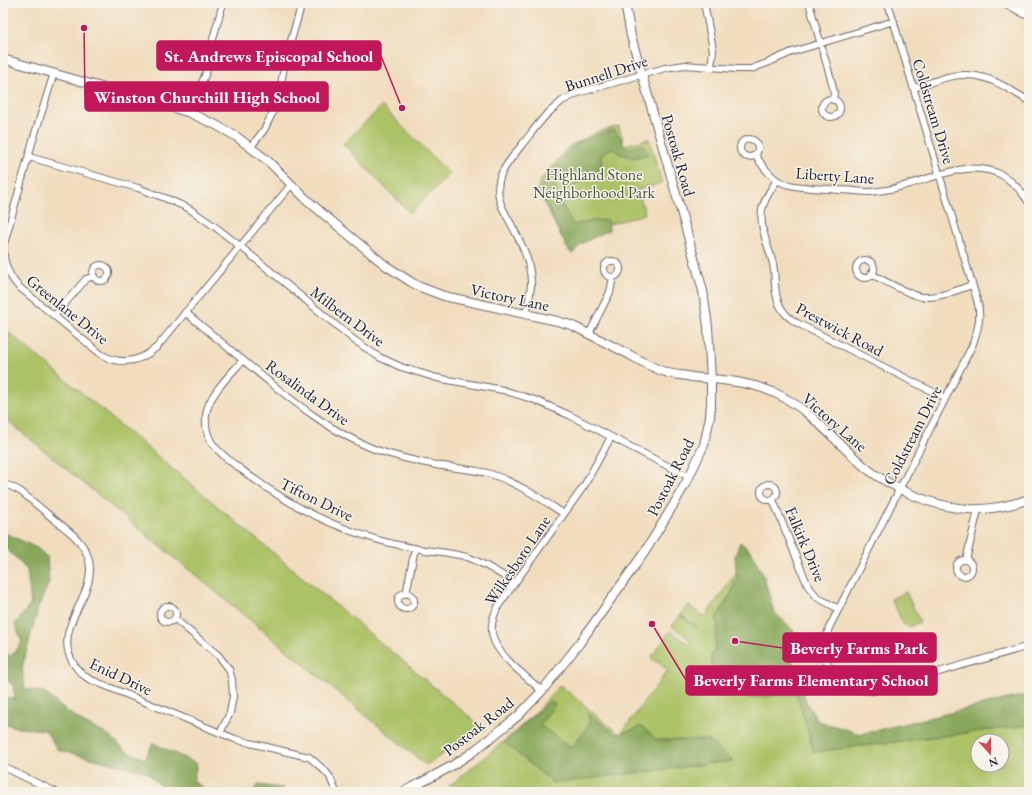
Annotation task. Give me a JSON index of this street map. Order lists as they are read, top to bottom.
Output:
{
  "streets": {
    "street": [
      "Bunnell Drive",
      "Coldstream Drive",
      "Postoak Road",
      "Liberty Lane",
      "Victory Lane",
      "Greenlane Drive",
      "Milbern Drive",
      "Prestwick Road",
      "Rosalinda Drive",
      "Tifton Drive",
      "Falkirk Drive",
      "Wilkesboro Lane",
      "Enid Drive"
    ]
  },
  "crossings": [
    ["Bunnell Drive", "Coldstream Drive"],
    ["Bunnell Drive", "Postoak Road"],
    ["Bunnell Drive", "Victory Lane"],
    ["Coldstream Drive", "Liberty Lane"],
    ["Coldstream Drive", "Victory Lane"],
    ["Coldstream Drive", "Prestwick Road"],
    ["Coldstream Drive", "Falkirk Drive"],
    ["Postoak Road", "Victory Lane"],
    ["Postoak Road", "Milbern Drive"],
    ["Postoak Road", "Wilkesboro Lane"],
    ["Liberty Lane", "Prestwick Road"],
    ["Victory Lane", "Greenlane Drive"],
    ["Greenlane Drive", "Milbern Drive"],
    ["Greenlane Drive", "Rosalinda Drive"],
    ["Milbern Drive", "Wilkesboro Lane"],
    ["Rosalinda Drive", "Tifton Drive"],
    ["Rosalinda Drive", "Wilkesboro Lane"],
    ["Tifton Drive", "Wilkesboro Lane"]
  ],
  "parks": ["Highland Stone Neighborhood Park"],
  "places": [
    "Winston Churchill High School",
    "St. Andrews Episcopal School",
    "Beverly Farms Elementary School",
    "Beverly Farms Park"
  ],
  "north": "bottom"
}
